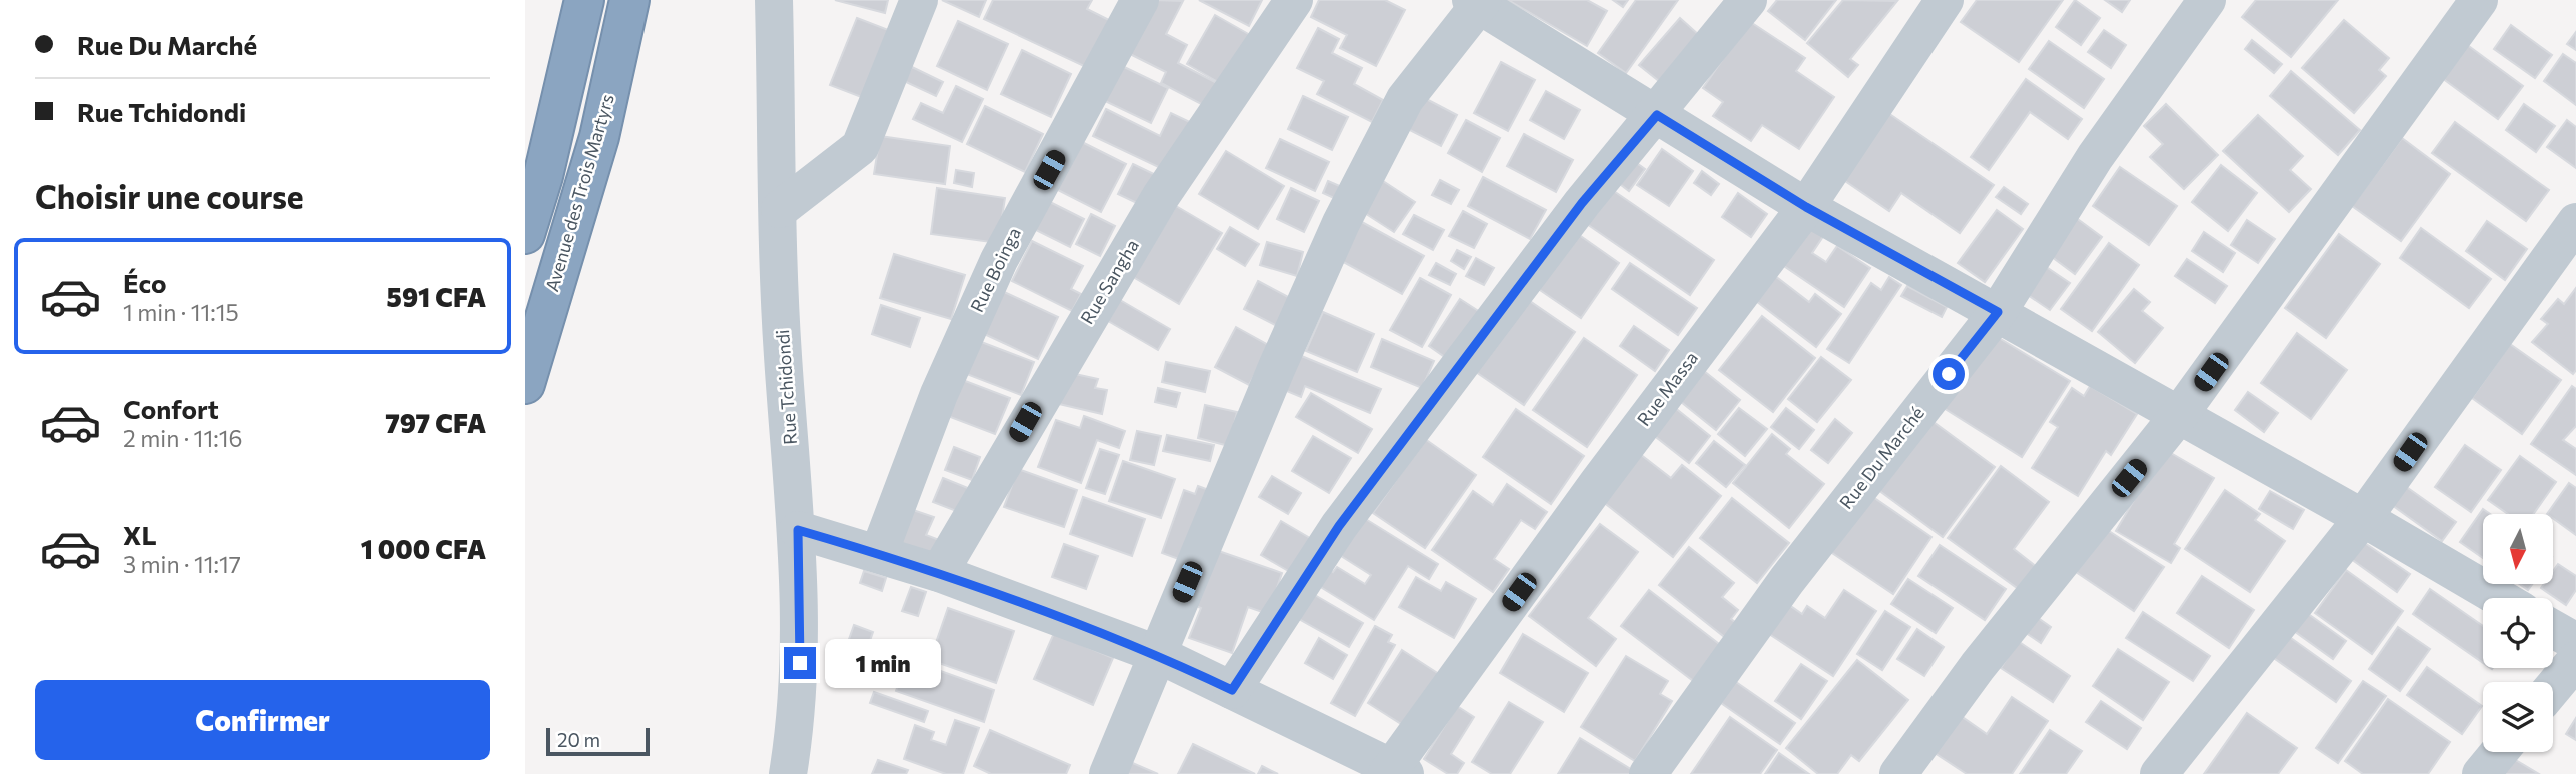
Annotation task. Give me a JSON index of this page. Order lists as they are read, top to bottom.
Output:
{
  "streets": {
    "highway": ["Avenue des Trois Martyrs"],
    "street": [
      "Rue Boinga",
      "Rue Sangha",
      "Rue Tchidondi",
      "Rue Massa",
      "Rue Du Marché"
    ]
  },
  "scale_bar": "20 m",
  "north": "bottom",
  "page": {
    "banner": ["Rue Du Marché", "Rue Tchidondi"],
    "heading": "Choisir une course",
    "list": [
      {
        "name": "Éco",
        "note": "1 min · 11:15",
        "value": "591 CFA"
      },
      {
        "name": "Confort",
        "note": "2 min · 11:16",
        "value": "797 CFA"
      },
      {
        "name": "XL",
        "note": "3 min · 11:17",
        "value": "1 000 CFA"
      }
    ],
    "bubble": "1 min",
    "buttons": "Confirmer",
    "scale": "20 m"
  }
}
